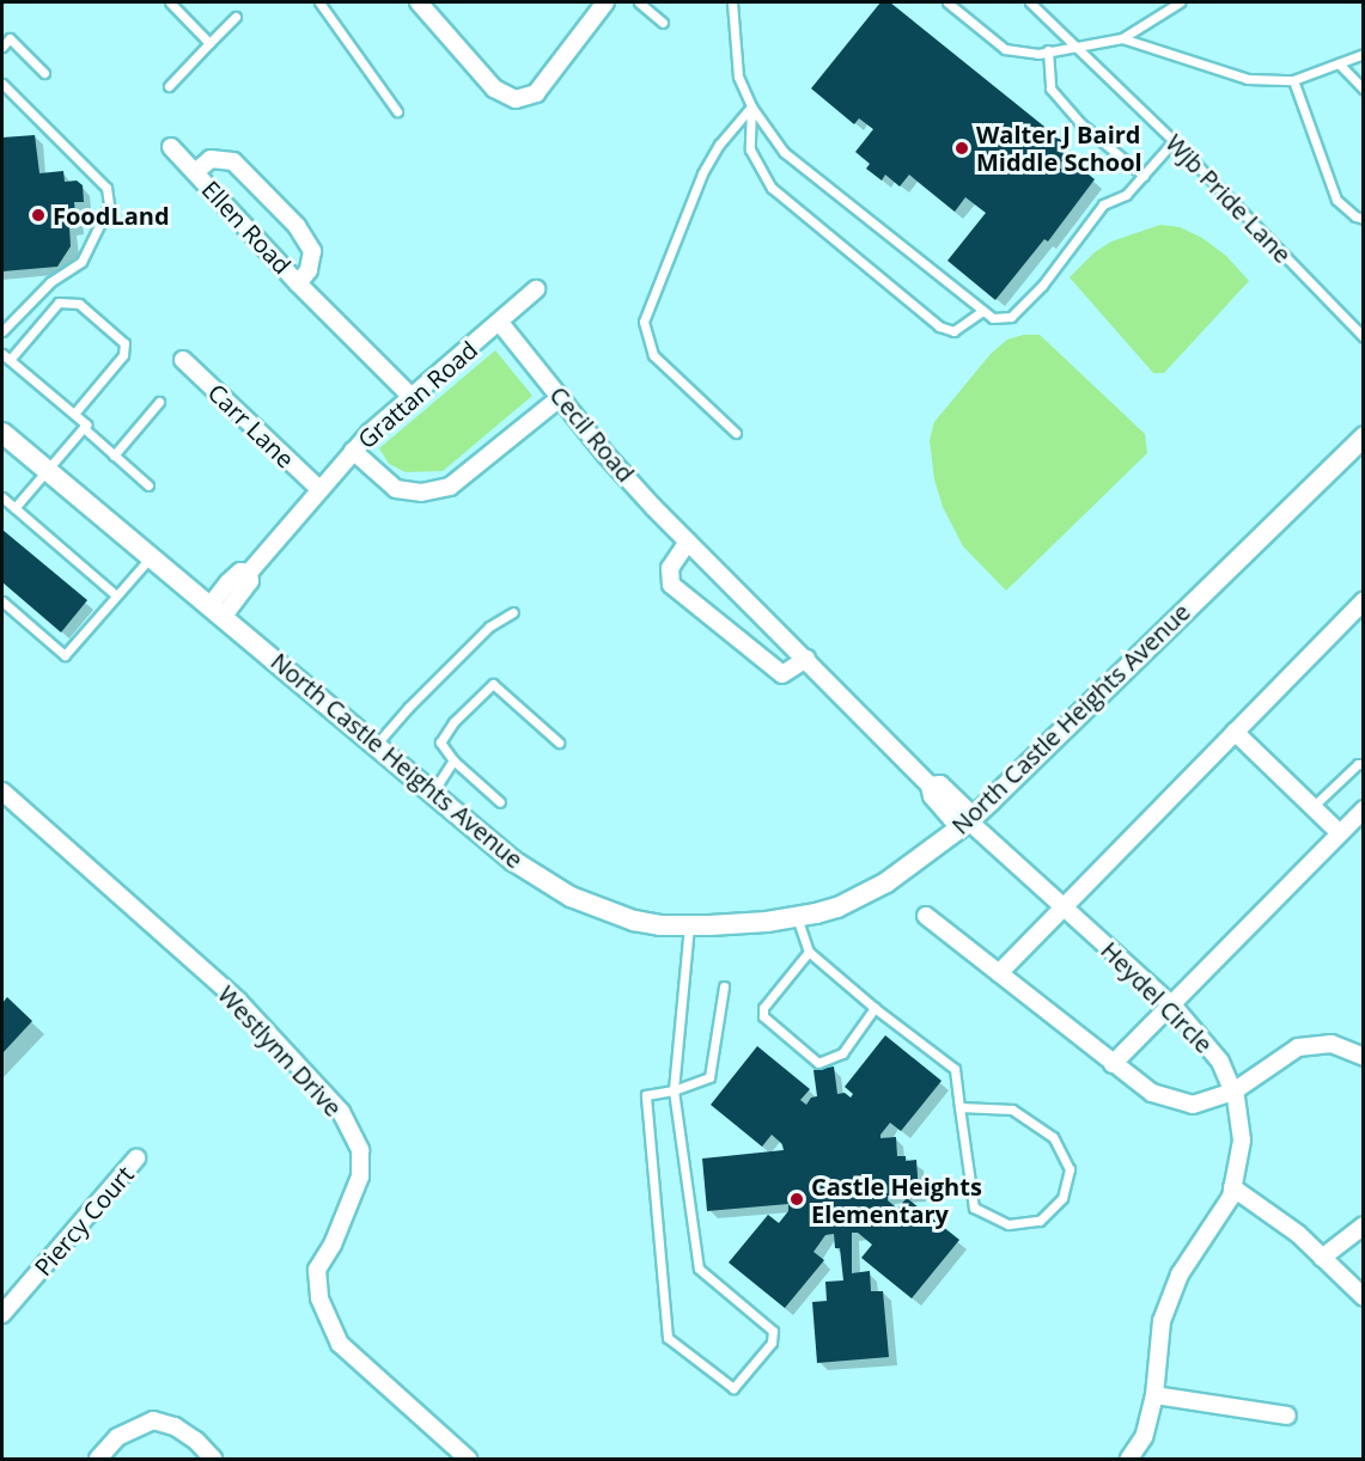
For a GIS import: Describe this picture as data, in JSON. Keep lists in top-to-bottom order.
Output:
{
  "streets": {
    "street": [
      "Ellen Road",
      "Grattan Road",
      "Carr Lane",
      "Cecil Road",
      "North Castle Heights Avenue",
      "Heydel Circle",
      "Westlynn Drive",
      "Piercy Court"
    ],
    "lane": ["Wjb Pride Lane"]
  },
  "crossings": [
    ["Ellen Road", "Grattan Road"],
    ["Grattan Road", "Carr Lane"],
    ["Grattan Road", "Cecil Road"],
    ["Grattan Road", "North Castle Heights Avenue"],
    ["Cecil Road", "North Castle Heights Avenue"],
    ["Cecil Road", "Heydel Circle"],
    ["North Castle Heights Avenue", "Heydel Circle"]
  ],
  "places": ["Walter J Baird Middle School", "FoodLand", "Castle Heights Elementary"]
}
